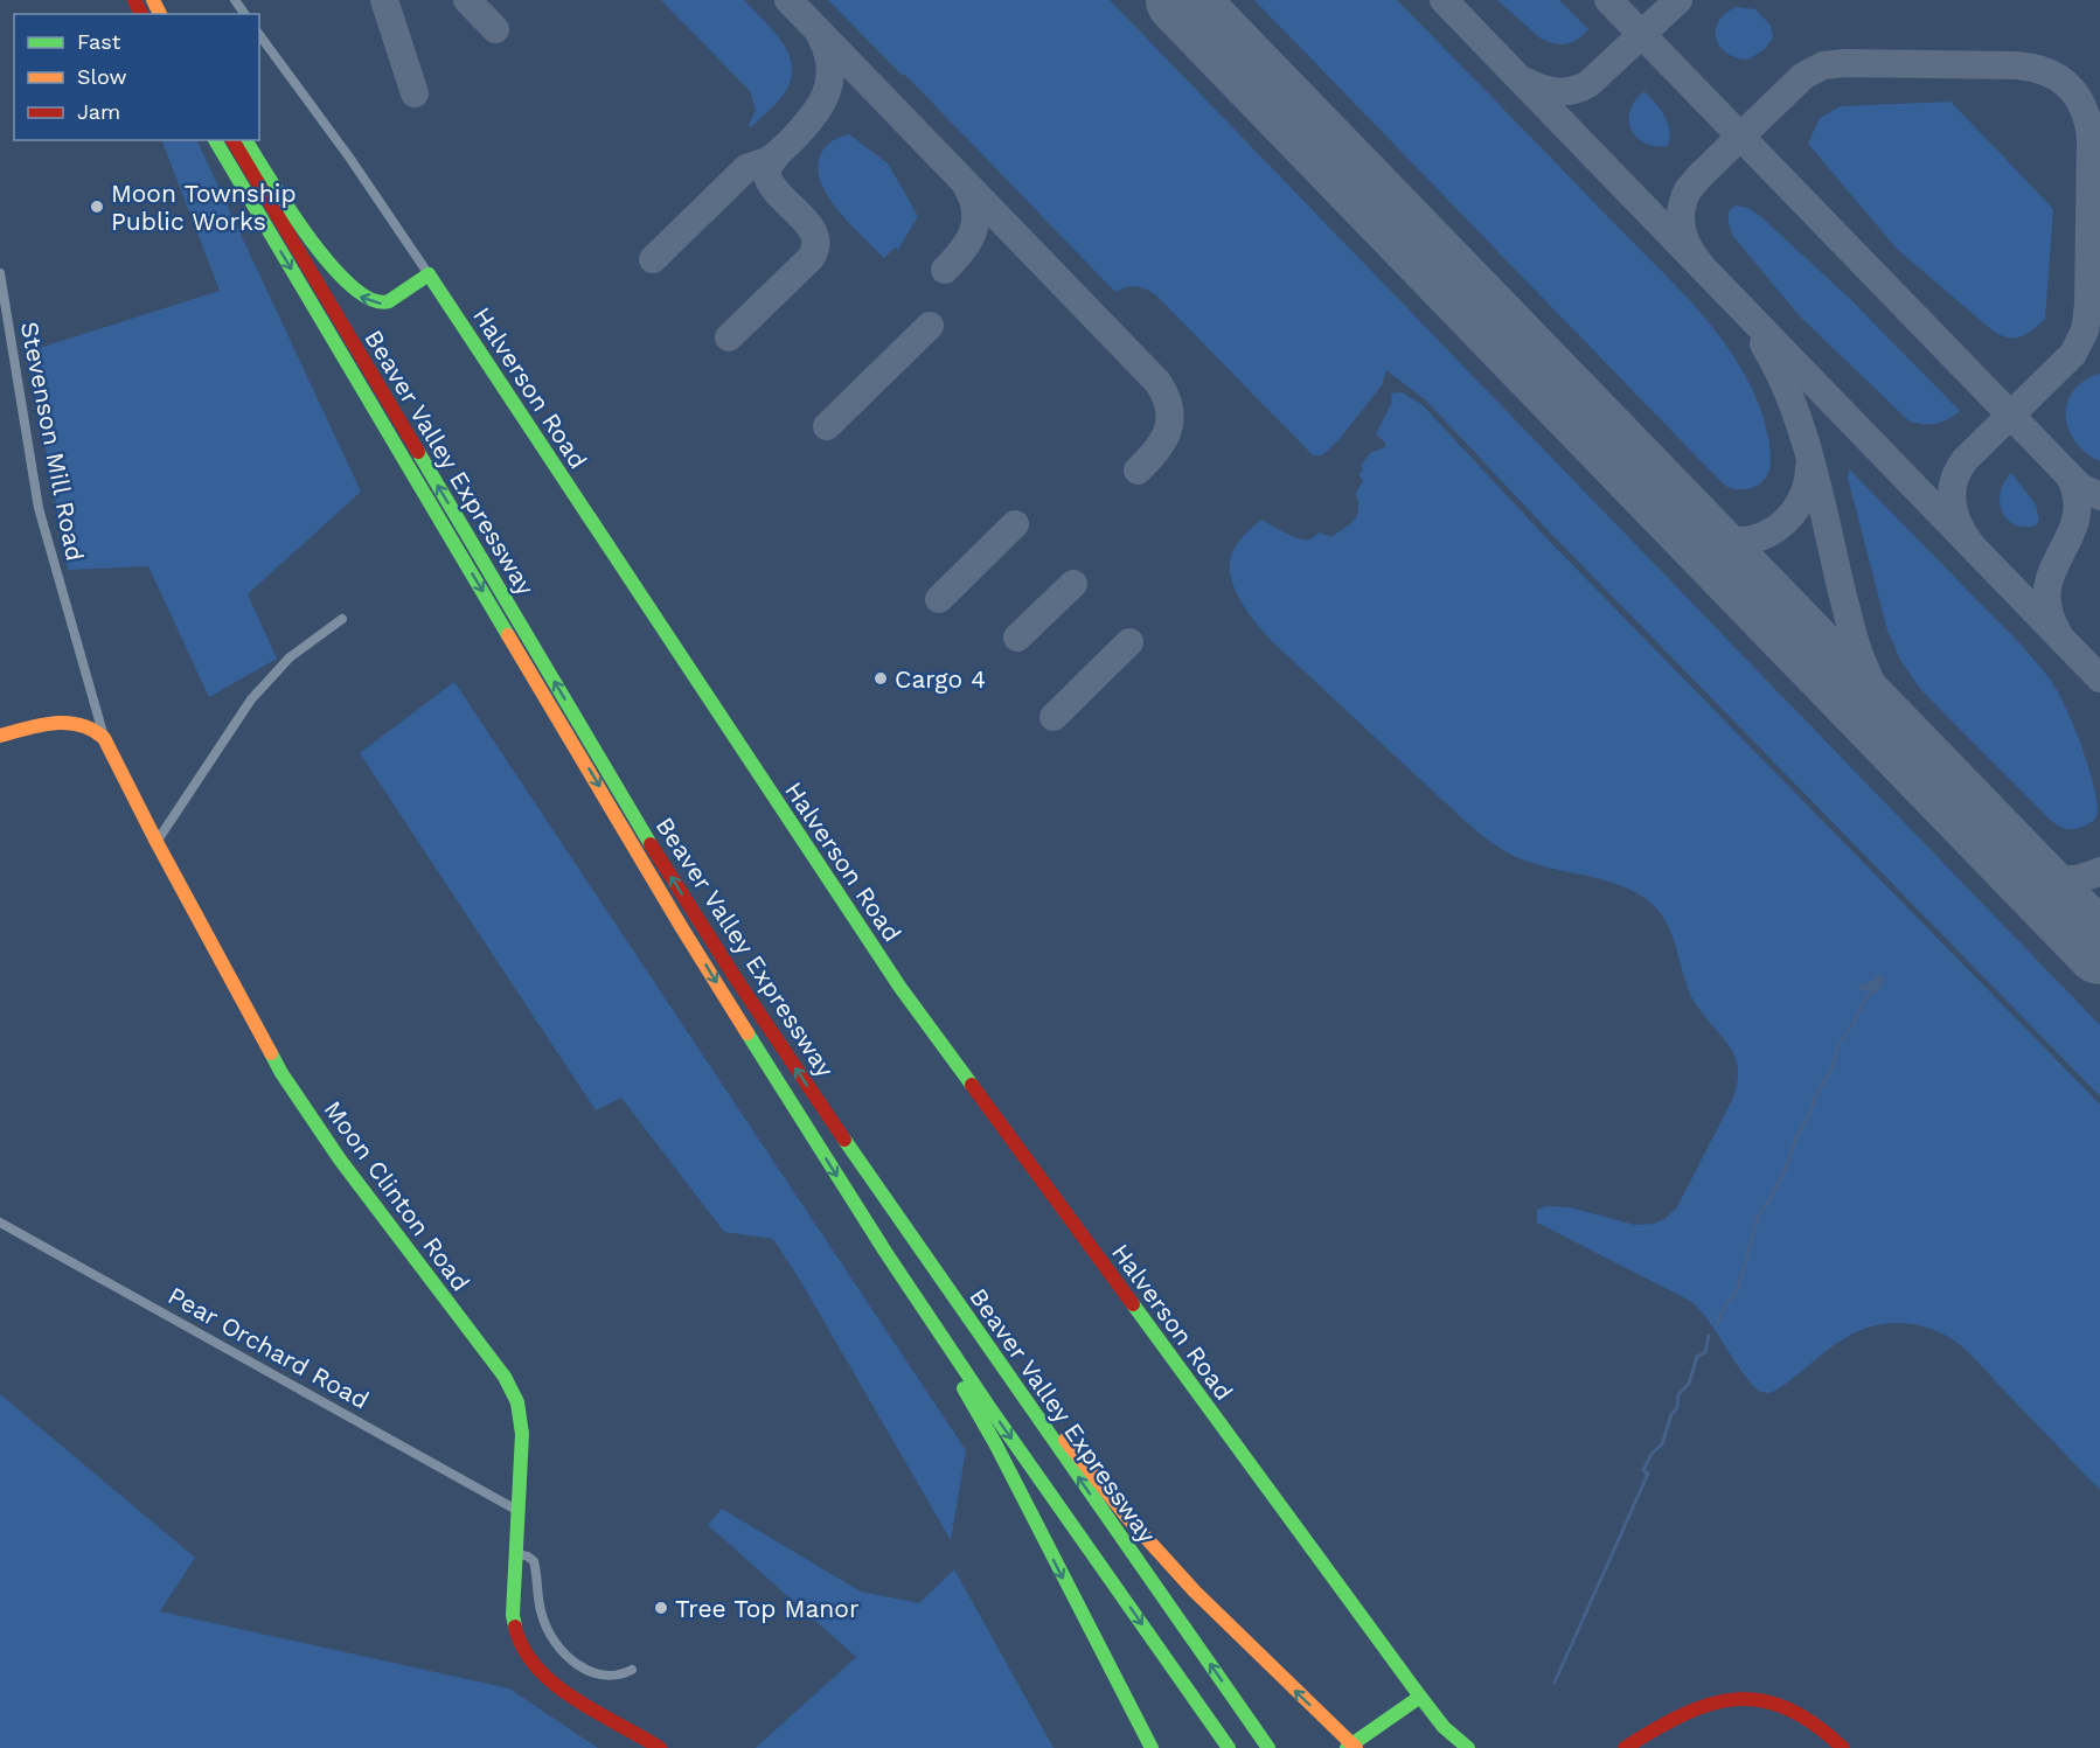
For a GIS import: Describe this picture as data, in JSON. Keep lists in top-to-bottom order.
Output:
{
  "streets": {
    "main road": ["Halverson Road", "Beaver Valley Expressway", "Moon Clinton Road"],
    "street": ["Stevenson Mill Road", "Pear Orchard Road"]
  },
  "crossings": [
    ["Stevenson Mill Road", "Moon Clinton Road"],
    ["Moon Clinton Road", "Pear Orchard Road"]
  ],
  "places": ["Moon Township Public Works", "Cargo 4", "Tree Top Manor"],
  "legend": ["Fast", "Slow", "Jam"]
}
